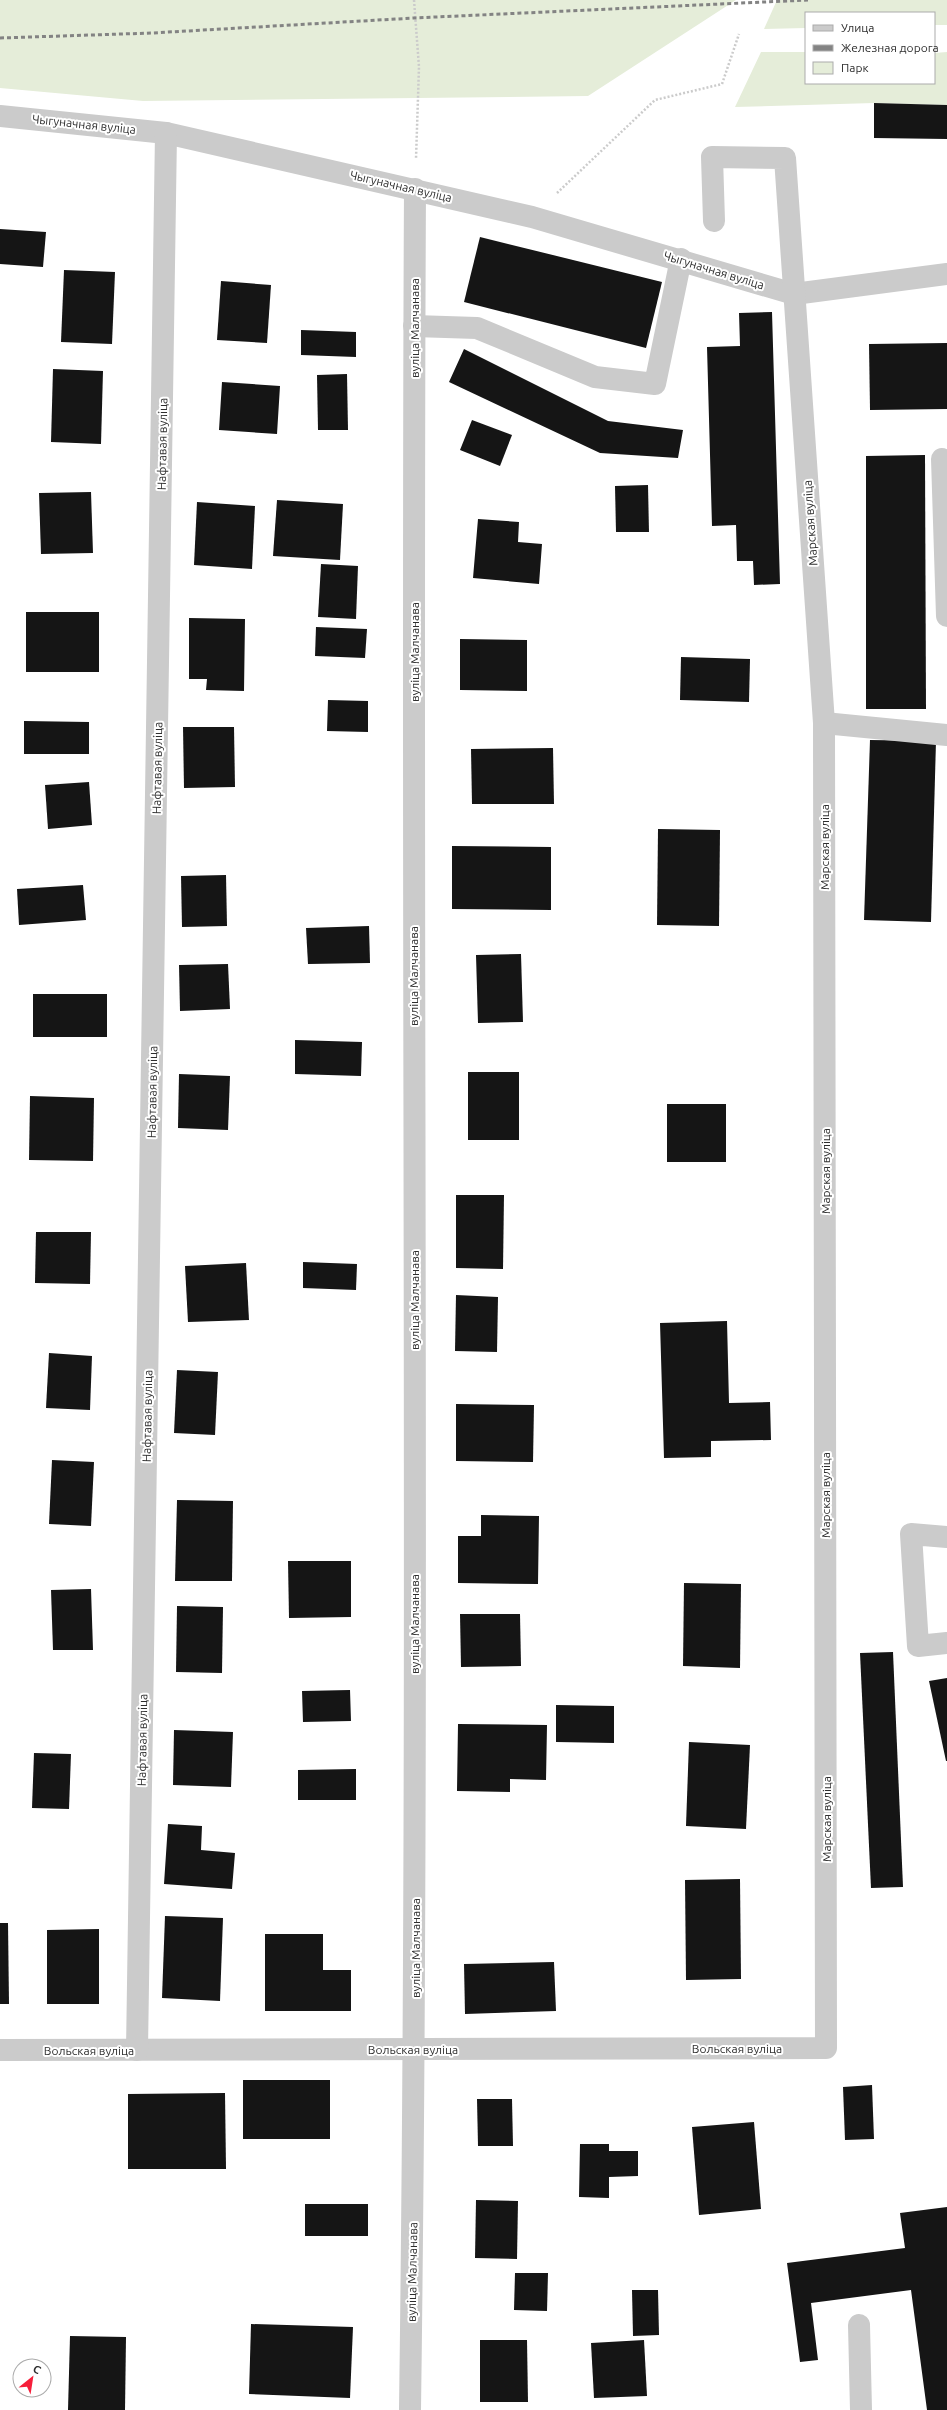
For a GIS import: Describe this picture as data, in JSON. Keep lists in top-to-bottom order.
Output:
{
  "streets": {
    "street": [
      "Чыгуначная вуліца",
      "вуліца Малчанава",
      "Нафтавая вуліца",
      "Марская вуліца",
      "Вольская вуліца"
    ]
  },
  "crossings": [
    ["Чыгуначная вуліца", "вуліца Малчанава"],
    ["Чыгуначная вуліца", "Нафтавая вуліца"],
    ["Чыгуначная вуліца", "Марская вуліца"],
    ["вуліца Малчанава", "Вольская вуліца"],
    ["Нафтавая вуліца", "Вольская вуліца"],
    ["Марская вуліца", "Вольская вуліца"]
  ],
  "legend": ["Улица", "Железная дорога", "Парк"],
  "north": "top right"
}
